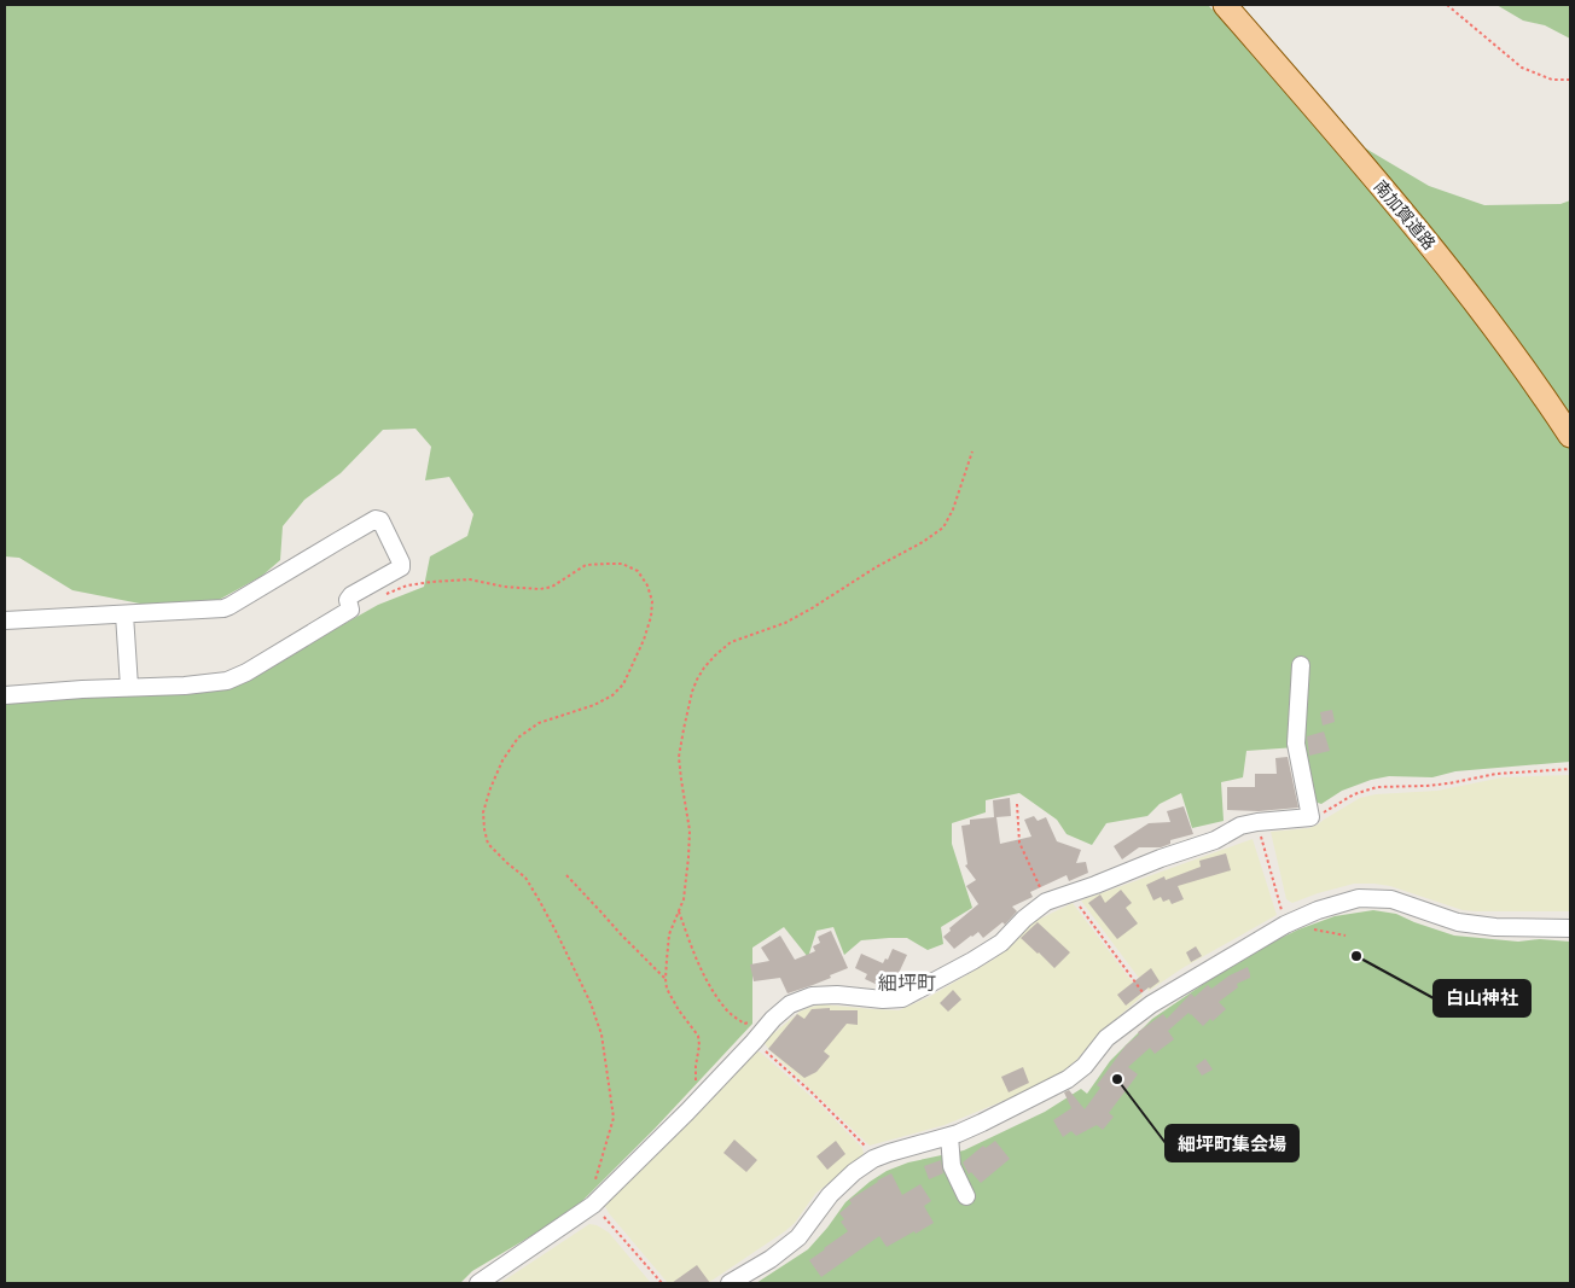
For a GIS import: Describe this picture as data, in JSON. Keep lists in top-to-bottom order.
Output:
{
  "streets": {
    "main road": ["南加賀道路"]
  },
  "districts": ["細坪町"],
  "places": ["白山神社", "細坪町集会場"]
}
